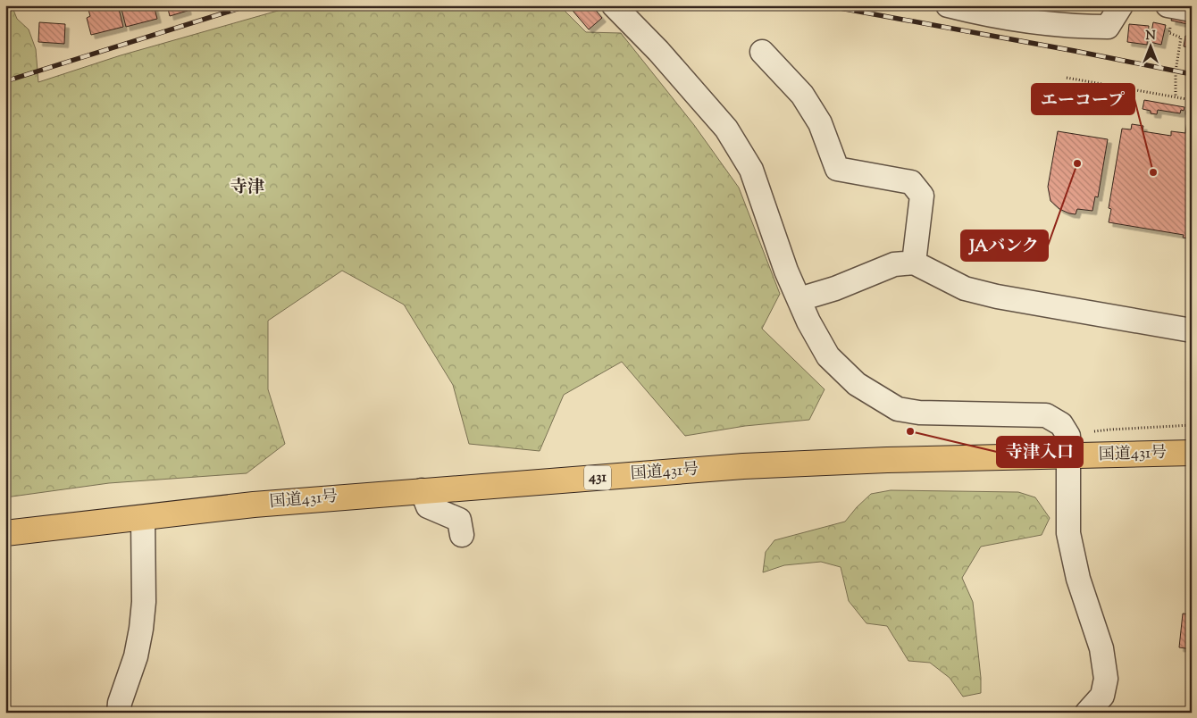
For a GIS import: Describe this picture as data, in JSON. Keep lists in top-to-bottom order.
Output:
{
  "streets": {
    "highway": ["国道431号", "431"]
  },
  "districts": ["寺津"],
  "places": ["JAバンク", "エーコープ", "寺津入口"],
  "north": "top"
}
